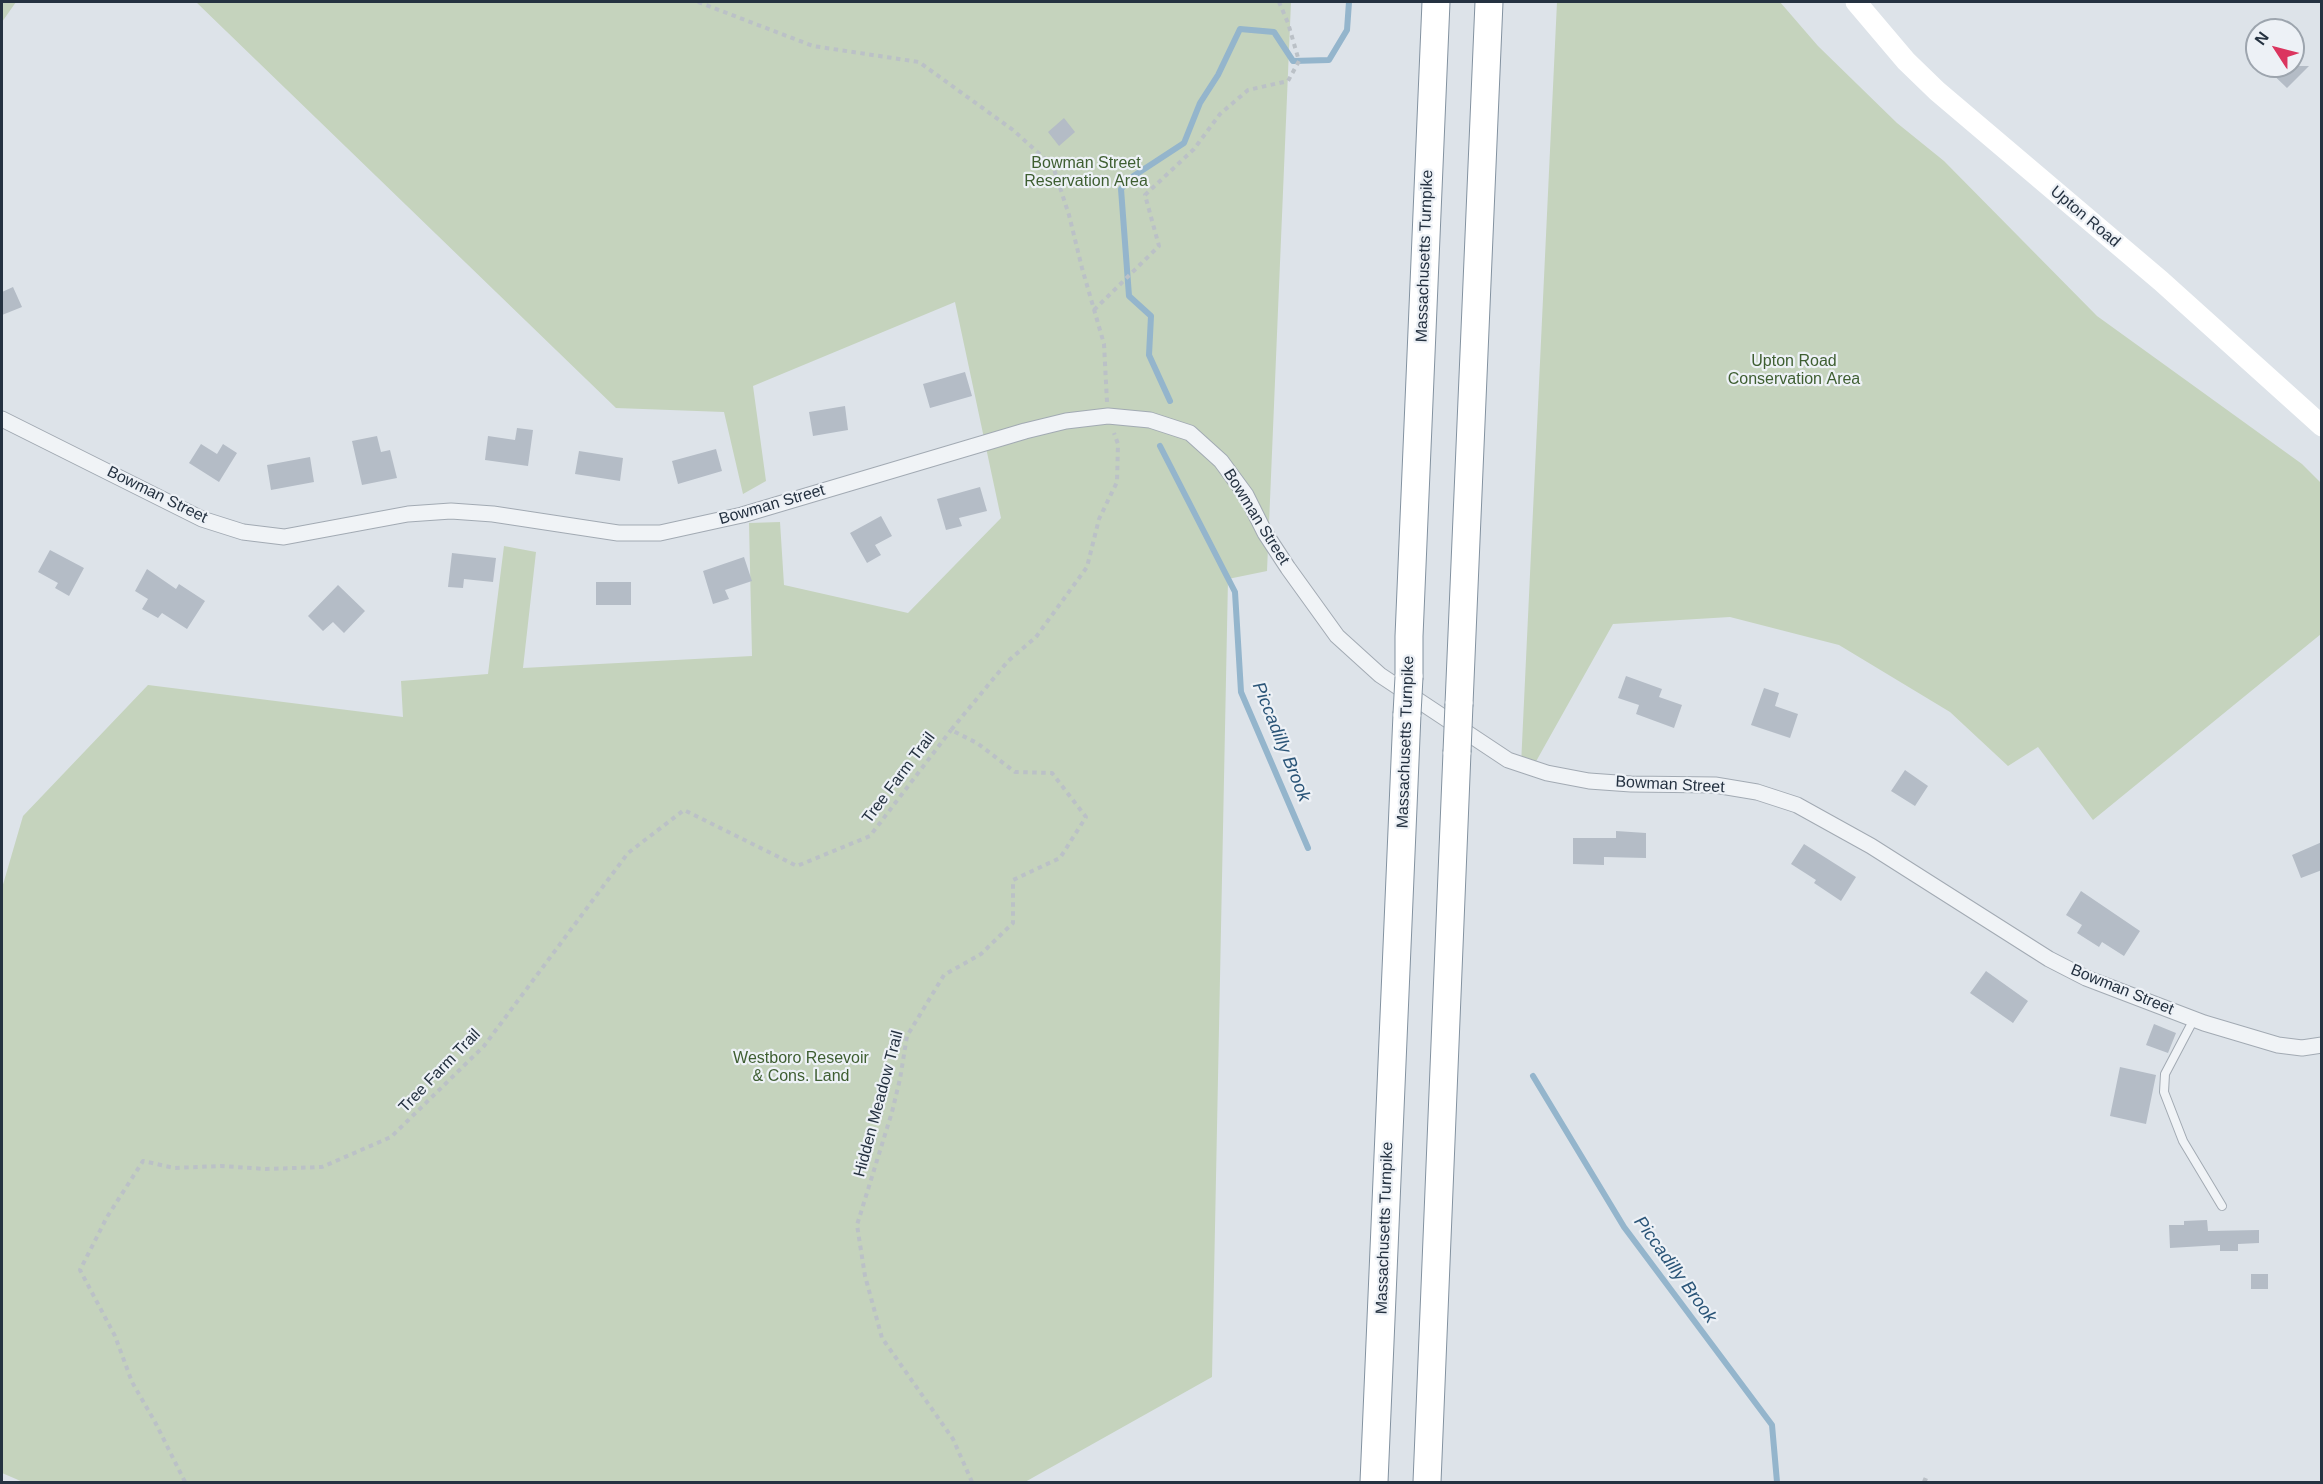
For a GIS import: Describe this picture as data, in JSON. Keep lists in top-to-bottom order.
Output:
{
  "streets": {
    "highway": ["Massachusetts Turnpike"],
    "main road": ["Upton Road"],
    "street": ["Bowman Street"],
    "path": ["Tree Farm Trail", "Hidden Meadow Trail"]
  },
  "crossings": [
    ["Tree Farm Trail", "Hidden Meadow Trail"]
  ],
  "water": ["Piccadilly Brook"],
  "parks": ["Bowman Street Reservation Area", "Upton Road Conservation Area", "Westboro Resevoir & Cons. Land"],
  "north": "top left"
}
